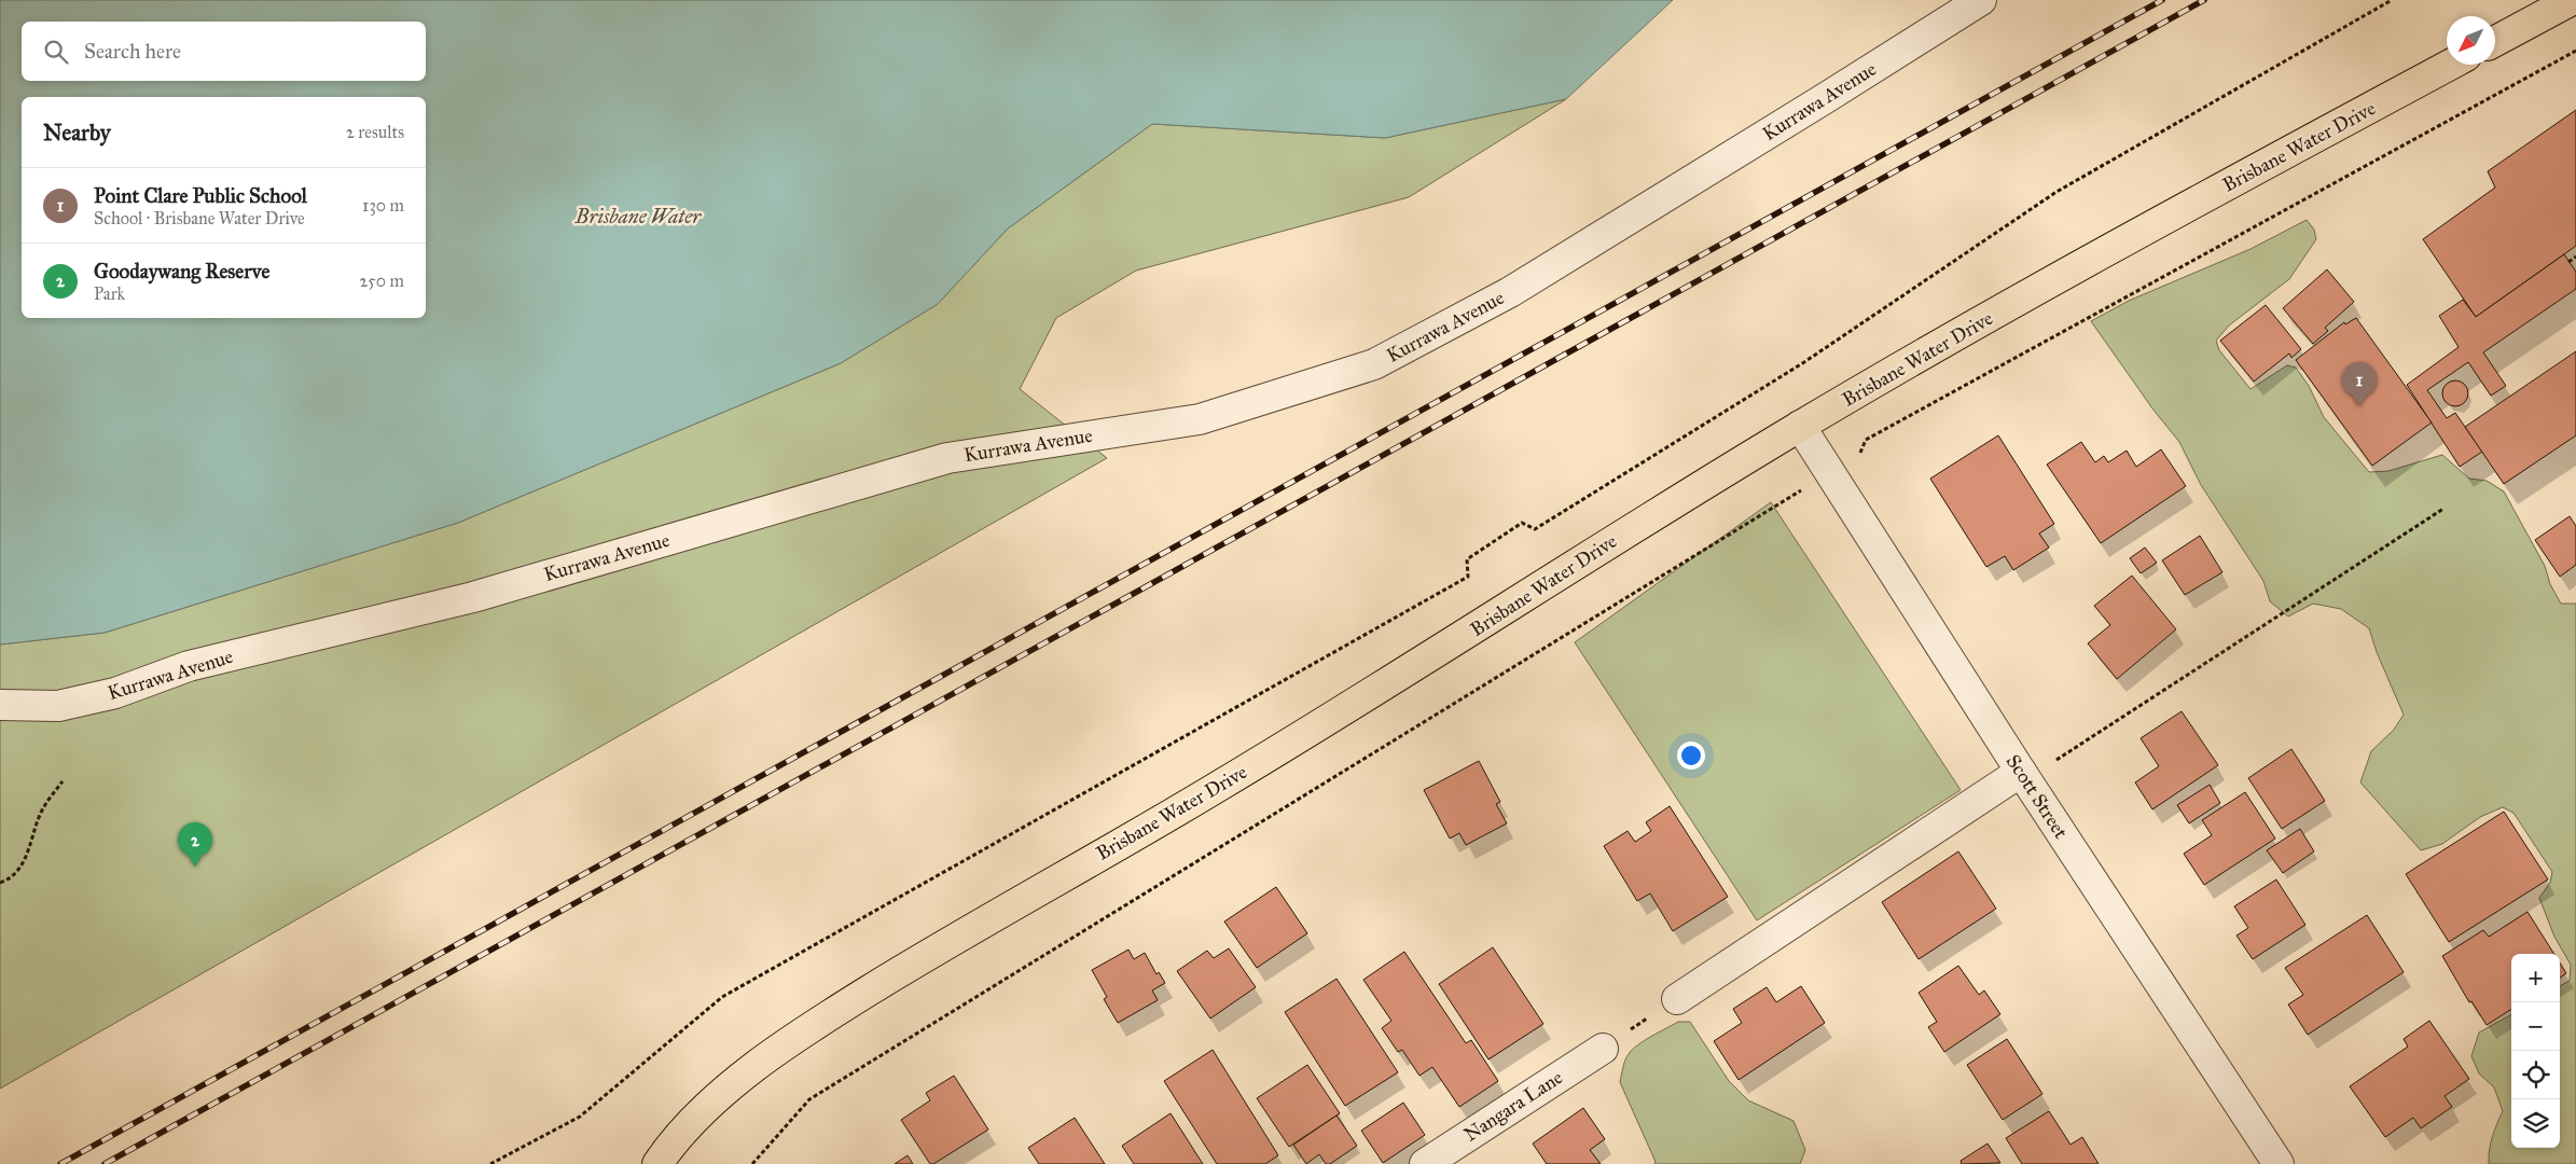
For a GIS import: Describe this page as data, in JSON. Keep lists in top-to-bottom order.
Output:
{
  "streets": {
    "main road": ["Brisbane Water Drive"],
    "street": ["Kurrawa Avenue", "Scott Street", "Nangara Lane"]
  },
  "crossings": [
    ["Brisbane Water Drive", "Scott Street"]
  ],
  "water": ["Brisbane Water"],
  "north": "bottom left",
  "page": {
    "search": "Search here",
    "heading": ["Nearby", "2 results"],
    "list": [
      {
        "mark": "1",
        "name": "Point Clare Public School",
        "note": "School · Brisbane Water Drive",
        "value": "130 m"
      },
      {
        "mark": "2",
        "name": "Goodaywang Reserve",
        "note": "Park",
        "value": "250 m"
      }
    ],
    "pins": ["1", "2"],
    "map_buttons": ["+", "−"]
  }
}
